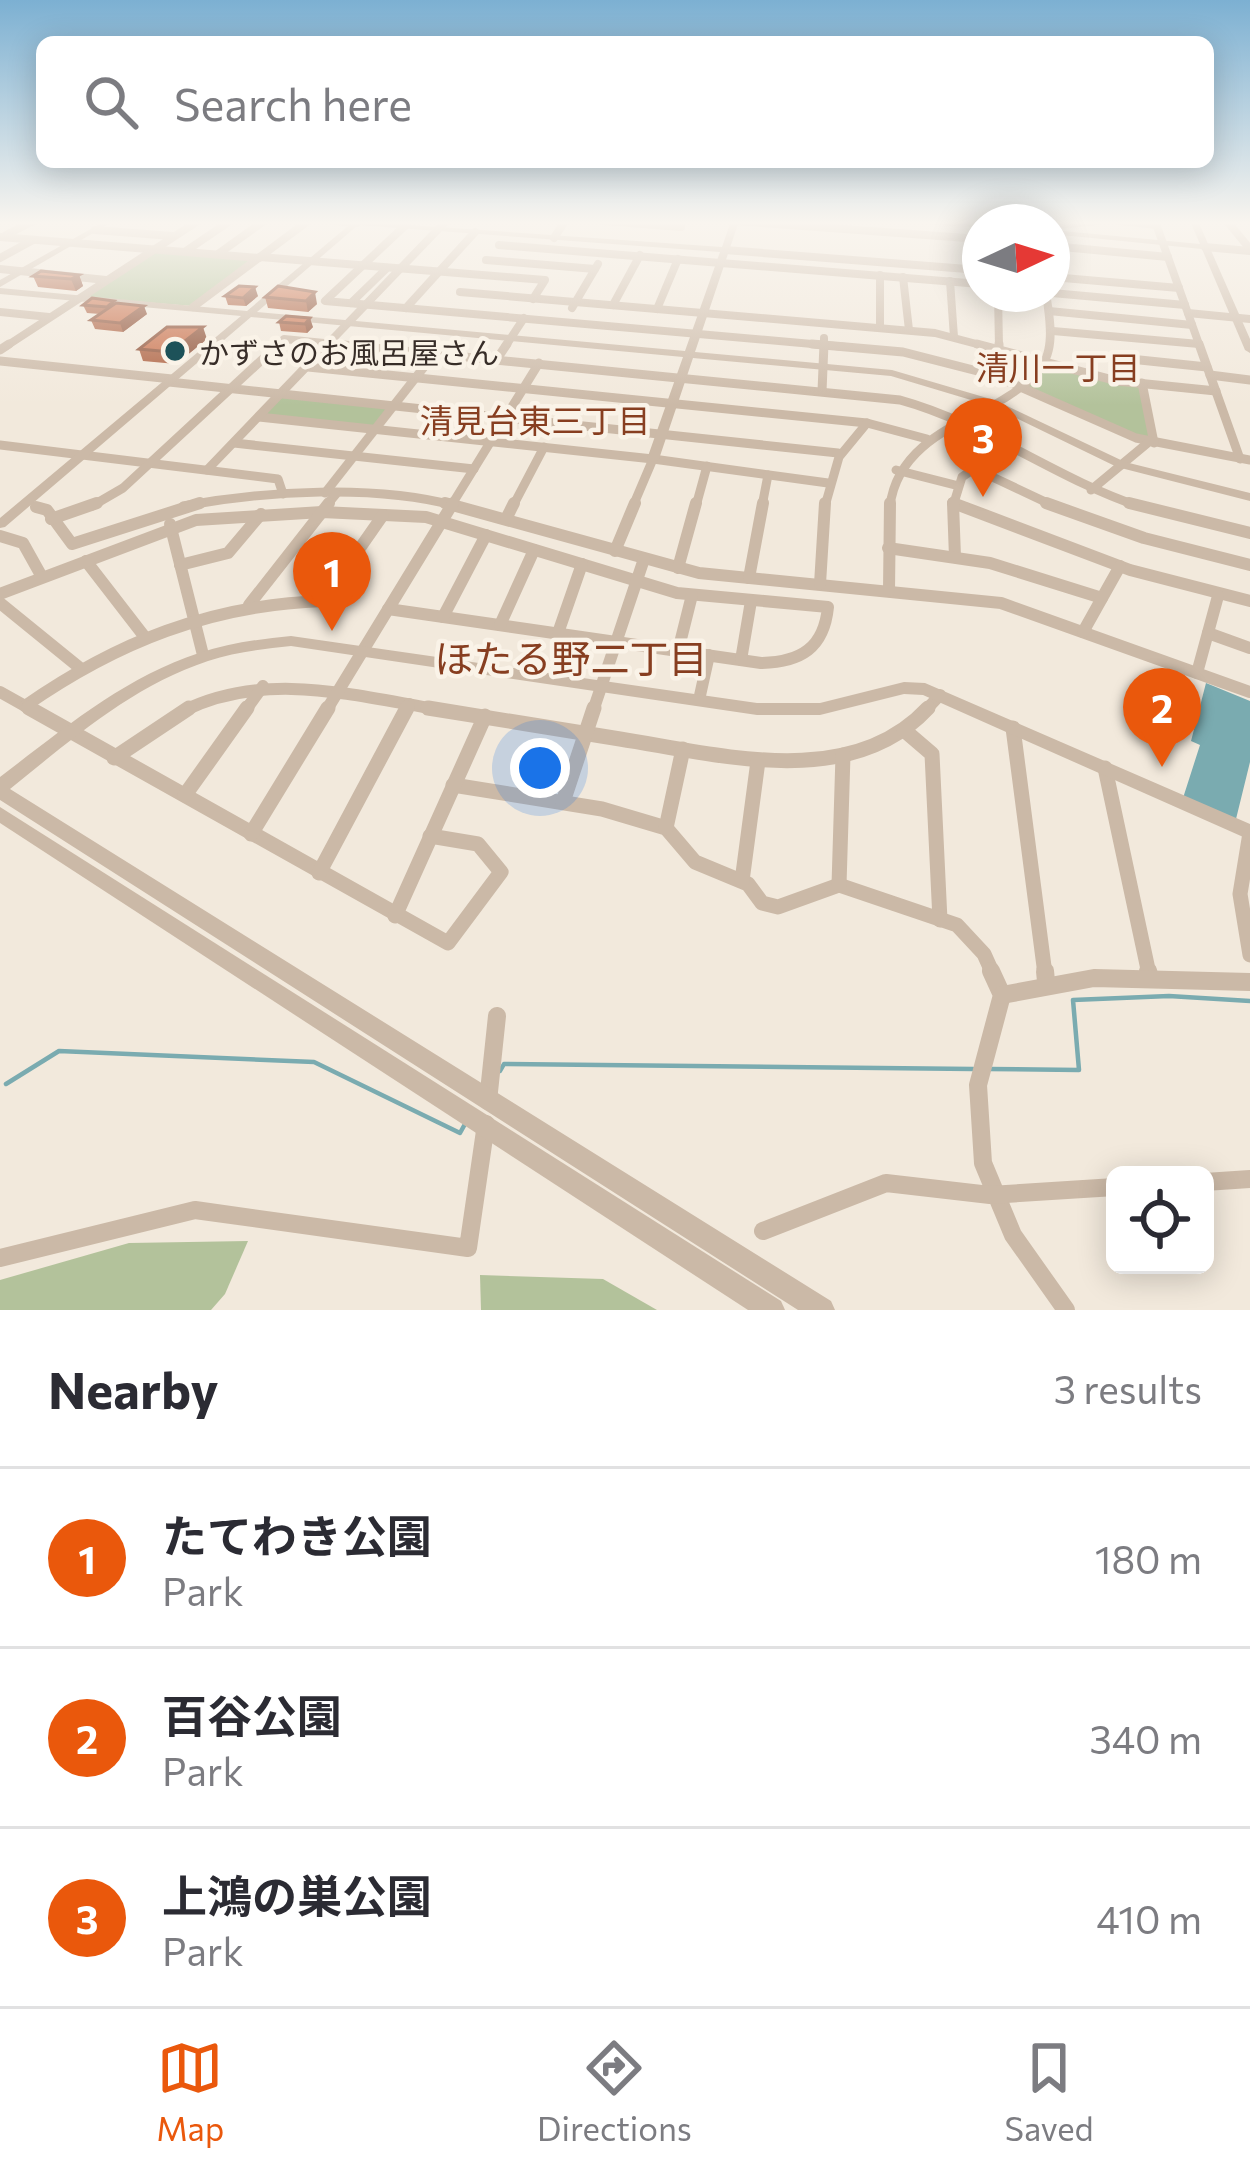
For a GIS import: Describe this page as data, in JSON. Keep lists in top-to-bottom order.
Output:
{
  "districts": ["清川一丁目", "清見台東三丁目", "ほたる野二丁目"],
  "places": ["かずさのお風呂屋さん"],
  "north": "right",
  "page": {
    "search": "Search here",
    "pins": ["3", "1", "2"],
    "heading": ["Nearby", "3 results"],
    "list": [
      {
        "mark": "1",
        "name": "たてわき公園",
        "note": "Park",
        "value": "180 m"
      },
      {
        "mark": "2",
        "name": "百谷公園",
        "note": "Park",
        "value": "340 m"
      },
      {
        "mark": "3",
        "name": "上鴻の巣公園",
        "note": "Park",
        "value": "410 m"
      }
    ],
    "nav": ["Map", "Directions", "Saved"]
  }
}
